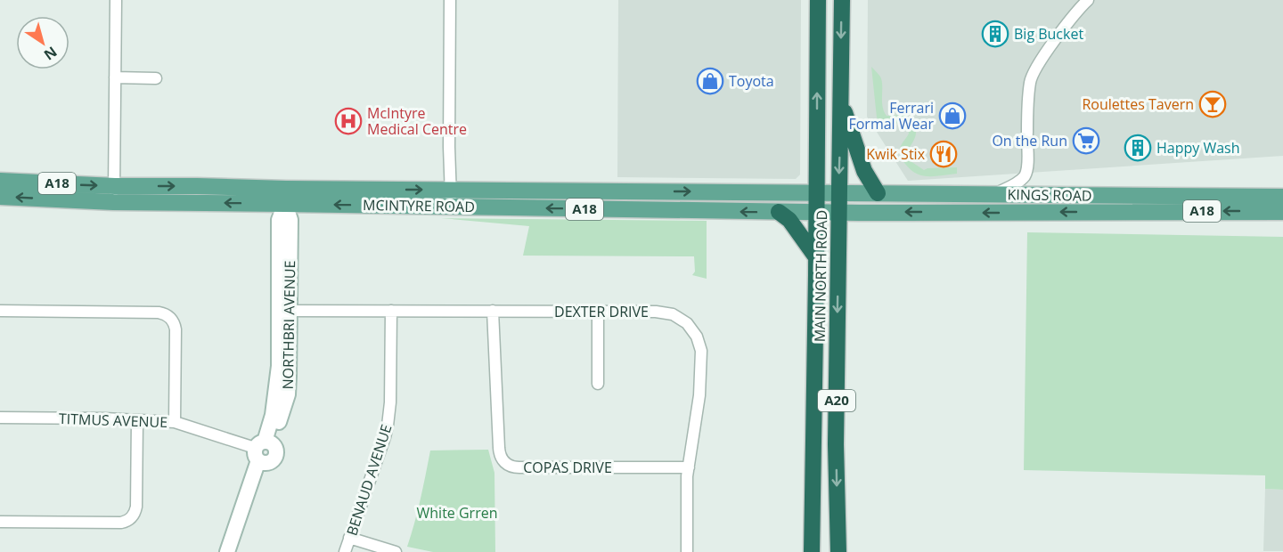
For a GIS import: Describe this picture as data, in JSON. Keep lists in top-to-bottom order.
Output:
{
  "streets": {
    "highway": ["MAIN NORTH ROAD", "A20"],
    "main road": ["A18", "KINGS ROAD", "MCINTYRE ROAD"],
    "street": [
      "DEXTER DRIVE",
      "NORTHBRI AVENUE",
      "TITMUS AVENUE",
      "COPAS DRIVE",
      "BENAUD AVENUE"
    ]
  },
  "crossings": [
    ["KINGS ROAD", "MCINTYRE ROAD"],
    ["KINGS ROAD", "MAIN NORTH ROAD"],
    ["MCINTYRE ROAD", "MAIN NORTH ROAD"],
    ["MCINTYRE ROAD", "NORTHBRI AVENUE"],
    ["DEXTER DRIVE", "NORTHBRI AVENUE"],
    ["DEXTER DRIVE", "COPAS DRIVE"],
    ["DEXTER DRIVE", "BENAUD AVENUE"],
    ["NORTHBRI AVENUE", "TITMUS AVENUE"]
  ],
  "parks": ["White Grren"],
  "places": {
    "building": ["Big Bucket", "Happy Wash"],
    "shop": ["Toyota", "Ferrari Formal Wear"],
    "bar": ["Roulettes Tavern"],
    "hospital": ["McIntyre Medical Centre"],
    "supermarket": ["On the Run"],
    "restaurant": ["Kwik Stix"]
  },
  "north": "bottom right"
}
